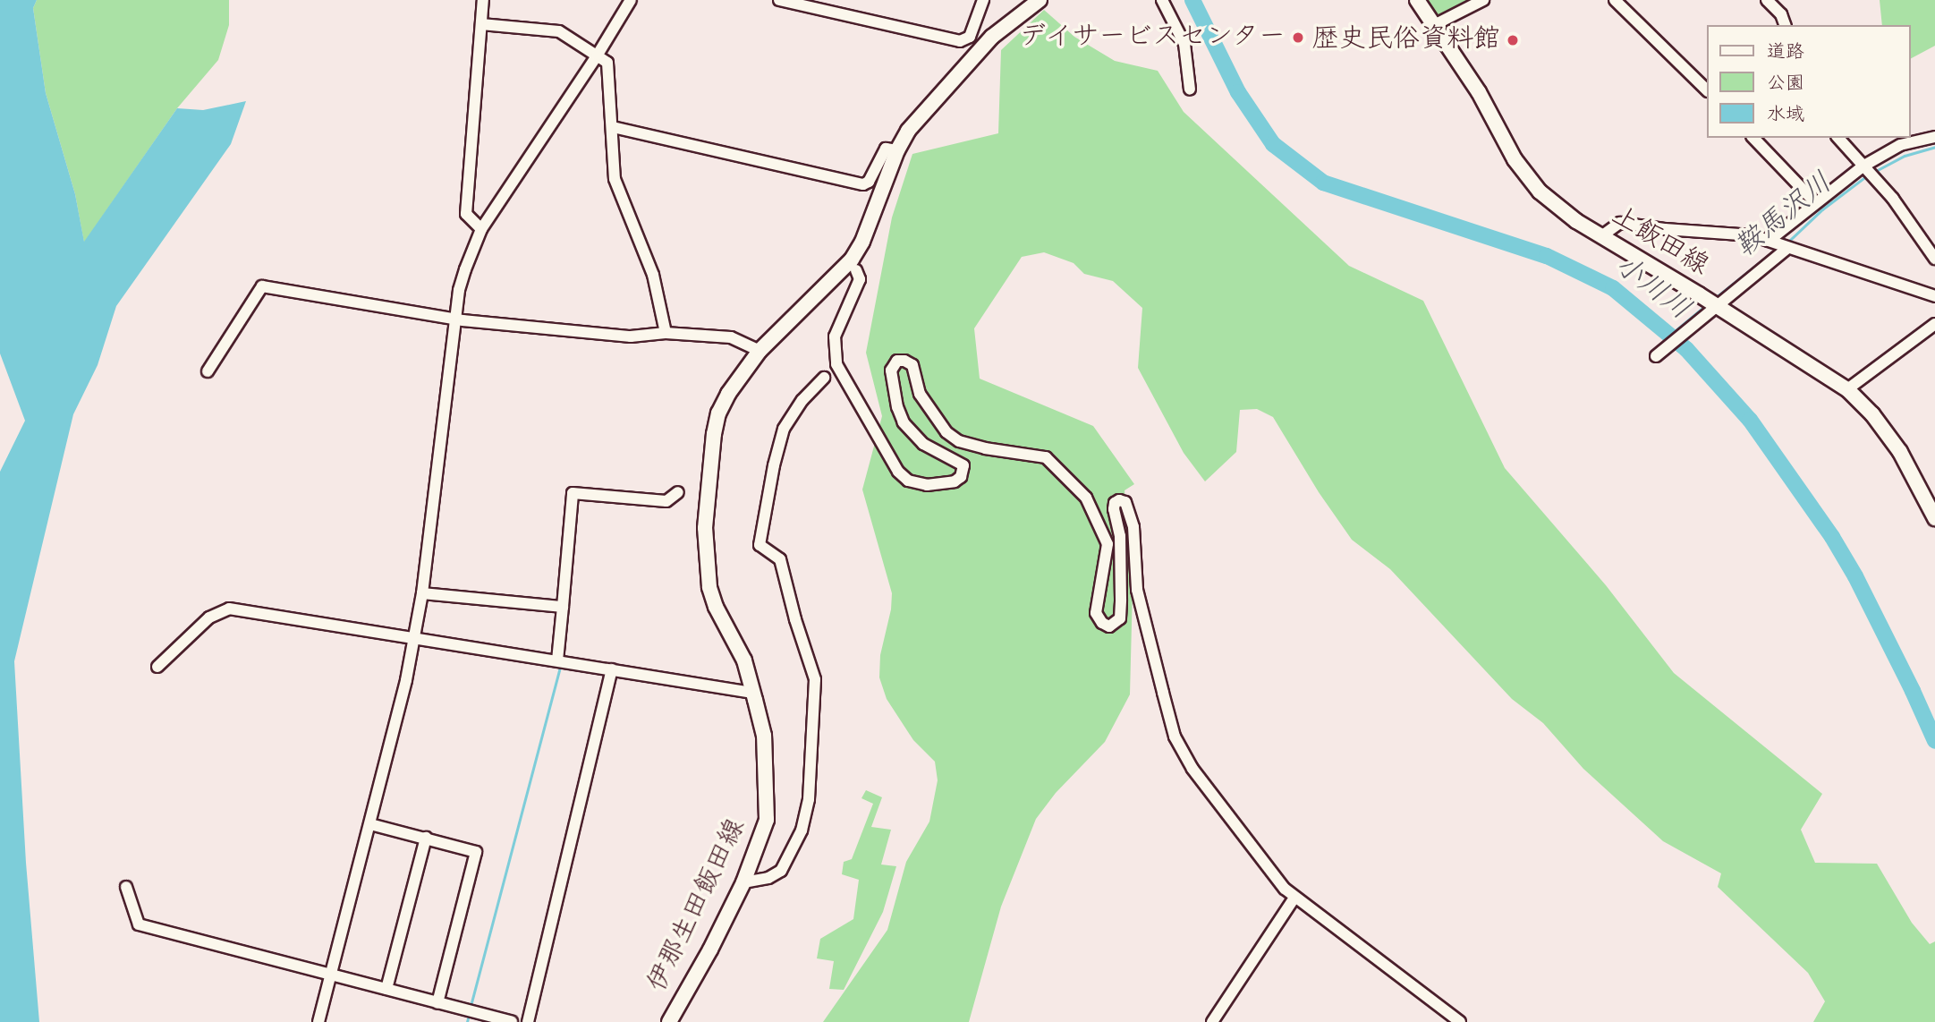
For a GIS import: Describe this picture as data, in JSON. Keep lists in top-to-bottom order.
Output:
{
  "streets": {
    "main road": ["上飯田線", "伊那生田飯田線"]
  },
  "water": ["鞍馬沢川", "小川川"],
  "places": ["デイサービスセンター", "歴史民俗資料館"],
  "legend": ["道路", "公園", "水域"]
}
